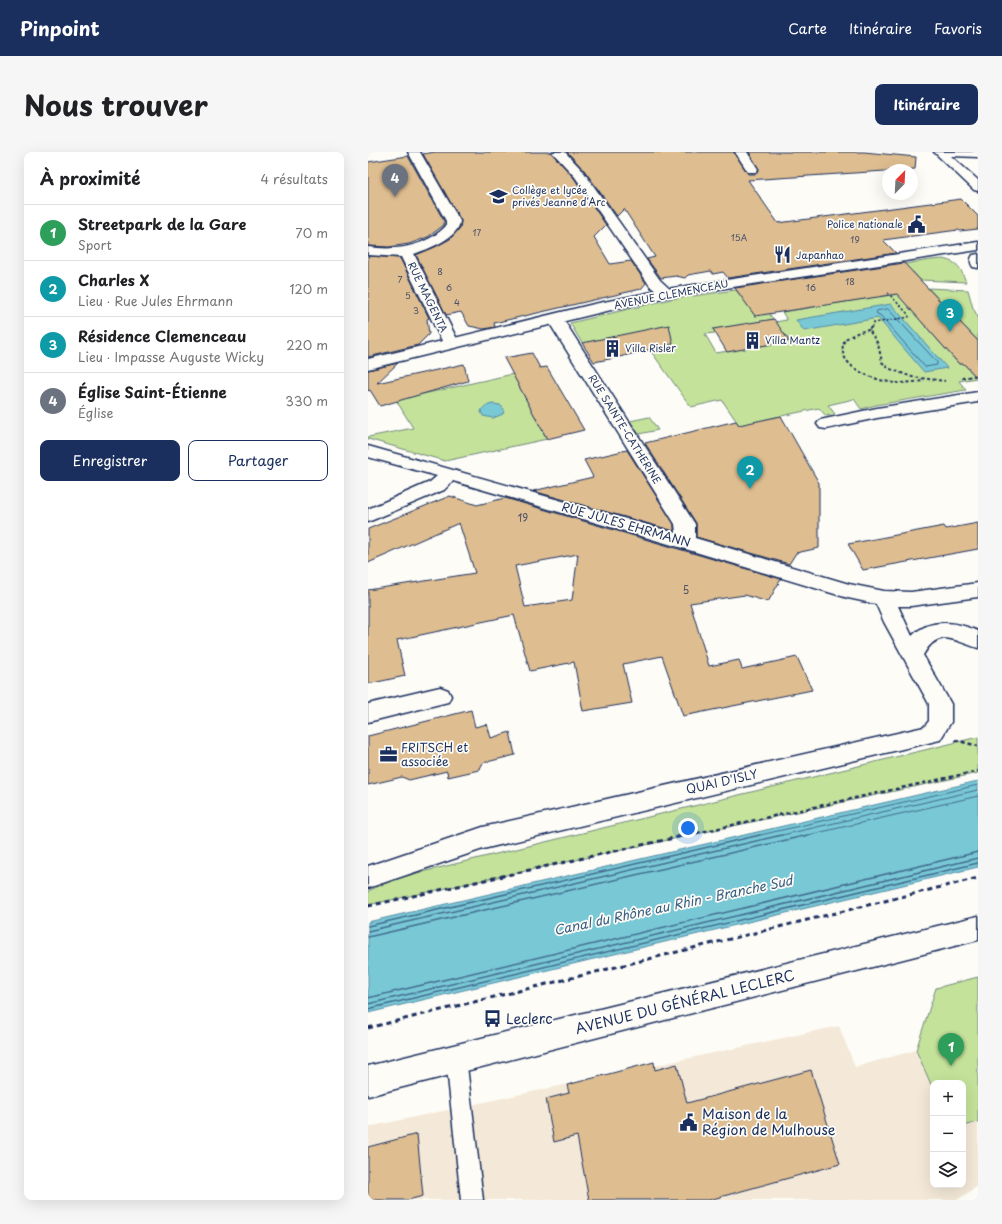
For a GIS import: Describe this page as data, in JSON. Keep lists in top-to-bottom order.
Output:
{
  "streets": {
    "street": [
      "AVENUE CLEMENCEAU",
      "RUE MAGENTA",
      "RUE SAINTE-CATHERINE",
      "RUE JULES EHRMANN",
      "QUAI D'ISLY",
      "AVENUE DU GÉNÉRAL LECLERC"
    ]
  },
  "crossings": [
    ["AVENUE CLEMENCEAU", "RUE MAGENTA"],
    ["AVENUE CLEMENCEAU", "RUE SAINTE-CATHERINE"],
    ["RUE SAINTE-CATHERINE", "RUE JULES EHRMANN"],
    ["RUE JULES EHRMANN", "QUAI D'ISLY"]
  ],
  "water": ["Canal du Rhône au Rhin - Branche Sud"],
  "places": {
    "school or university": ["Collège et lycée privés Jeanne d'Arc"],
    "public building": ["Police nationale", "Maison de la Région de Mulhouse"],
    "restaurant": ["Japanhao"],
    "building": ["Villa Mantz", "Villa Risler"],
    "office": ["FRITSCH et associée"],
    "bus stop": ["Leclerc"]
  },
  "house_numbers": [
    "17",
    "15A",
    "19",
    "8",
    "7",
    "18",
    "6",
    "16",
    "5",
    "4",
    "3",
    "19",
    "5"
  ],
  "north": "top right",
  "page": {
    "header": "Pinpoint",
    "nav": ["Carte", "Itinéraire", "Favoris"],
    "title": "Nous trouver",
    "buttons": [
      "Itinéraire",
      ["Enregistrer", "Partager"]
    ],
    "heading": ["À proximité", "4 résultats"],
    "pins": [
      "4",
      "3",
      "2",
      "1"
    ],
    "list": [
      {
        "mark": "1",
        "name": "Streetpark de la Gare",
        "note": "Sport",
        "value": "70 m"
      },
      {
        "mark": "2",
        "name": "Charles X",
        "note": "Lieu · Rue Jules Ehrmann",
        "value": "120 m"
      },
      {
        "mark": "3",
        "name": "Résidence Clemenceau",
        "note": "Lieu · Impasse Auguste Wicky",
        "value": "220 m"
      },
      {
        "mark": "4",
        "name": "Église Saint-Étienne",
        "note": "Église",
        "value": "330 m"
      }
    ],
    "map_buttons": ["+", "−"]
  }
}
